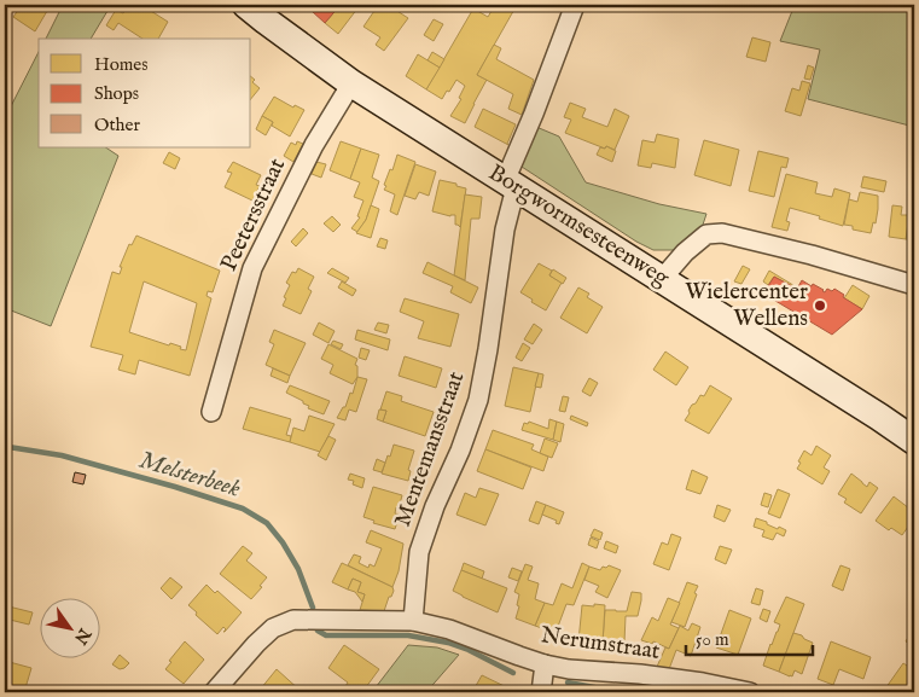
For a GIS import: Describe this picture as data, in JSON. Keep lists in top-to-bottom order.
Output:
{
  "streets": {
    "main road": ["Borgwormsesteenweg"],
    "street": ["Peetersstraat", "Mentemansstraat", "Nerumstraat"]
  },
  "crossings": [
    ["Peetersstraat", "Borgwormsesteenweg"],
    ["Borgwormsesteenweg", "Mentemansstraat"],
    ["Mentemansstraat", "Nerumstraat"]
  ],
  "water": ["Melsterbeek"],
  "places": ["Wielercenter Wellens"],
  "legend": ["Homes", "Shops", "Other"],
  "scale_bar": "50 m",
  "north": "bottom right"
}
